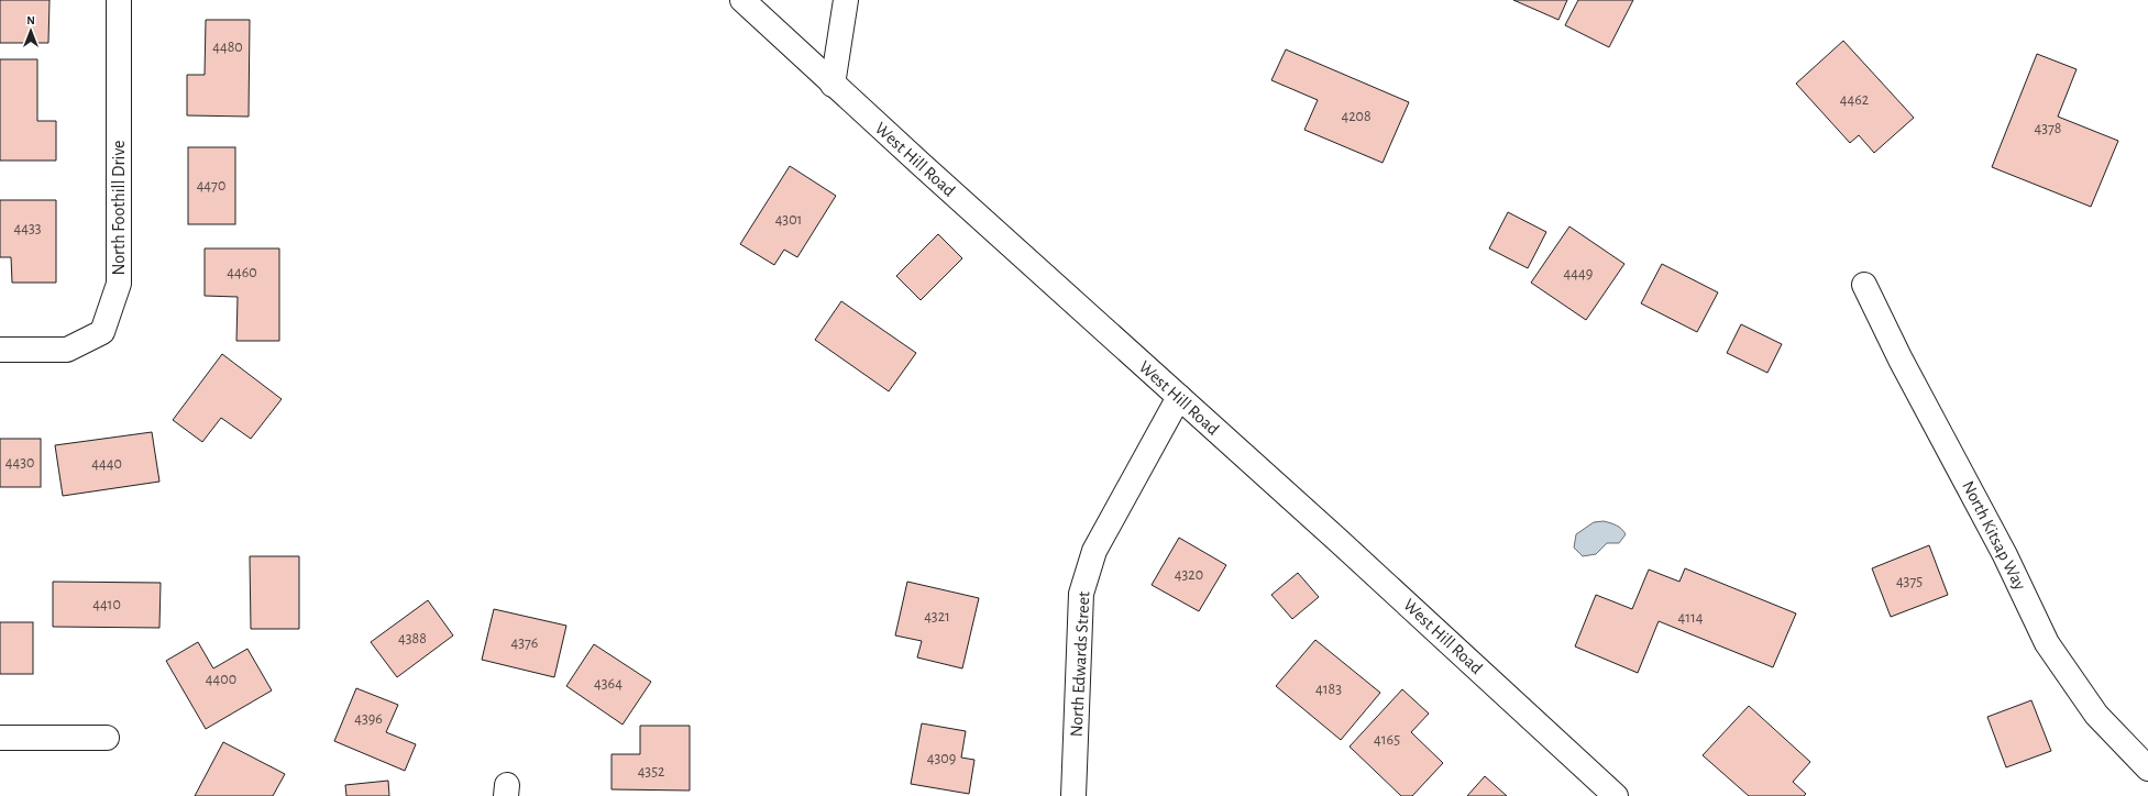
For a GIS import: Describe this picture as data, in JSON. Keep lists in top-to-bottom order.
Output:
{
  "streets": {
    "street": [
      "West Hill Road",
      "North Foothill Drive",
      "North Kitsap Way",
      "North Edwards Street"
    ]
  },
  "crossings": [
    ["West Hill Road", "North Edwards Street"]
  ],
  "house_numbers": [
    "4480",
    "4462",
    "4208",
    "4378",
    "4470",
    "4301",
    "4433",
    "4460",
    "4449",
    "4430",
    "4440",
    "4320",
    "4375",
    "4410",
    "4321",
    "4114",
    "4388",
    "4376",
    "4400",
    "4364",
    "4183",
    "4396",
    "4165",
    "4309",
    "4352"
  ],
  "north": "top"
}
